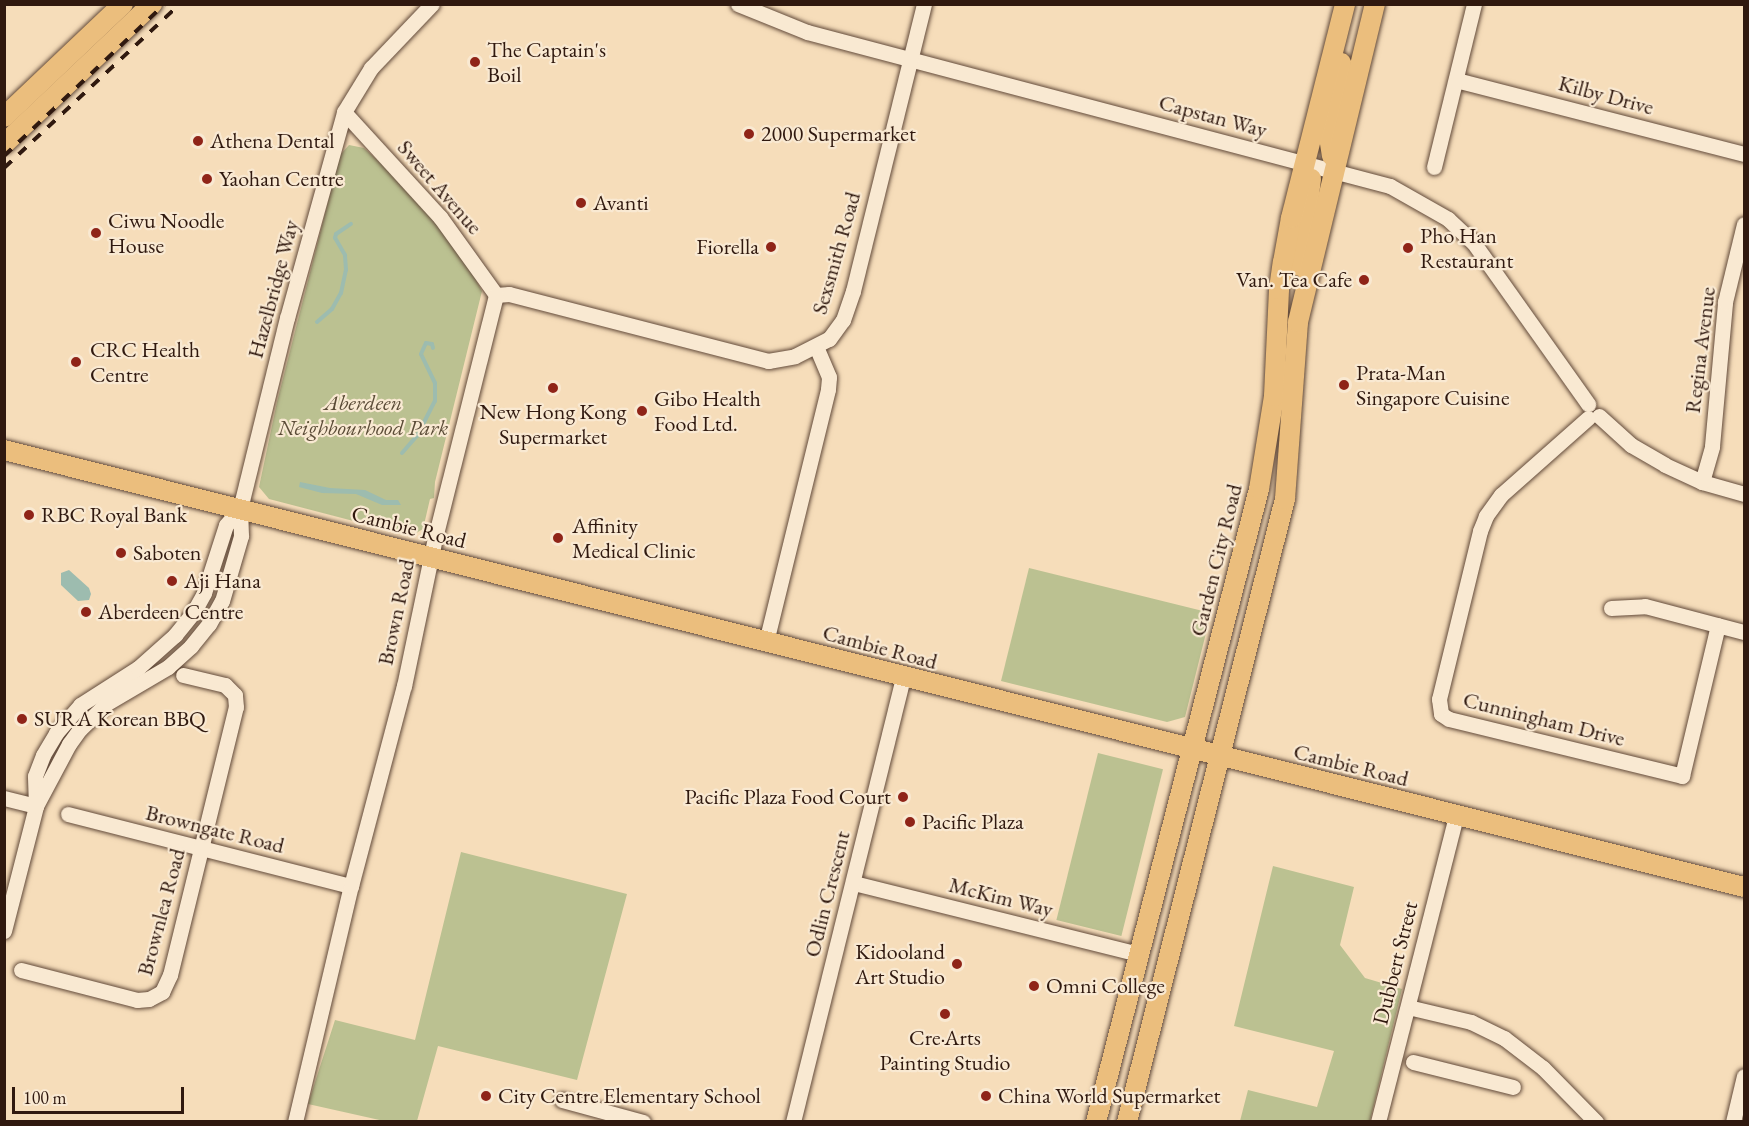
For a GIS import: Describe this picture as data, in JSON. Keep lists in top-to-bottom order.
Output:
{
  "streets": {
    "main road": ["Cambie Road", "Garden City Road"],
    "street": [
      "Kilby Drive",
      "Capstan Way",
      "Sweet Avenue",
      "Sexsmith Road",
      "Hazelbridge Way",
      "Regina Avenue",
      "Brown Road",
      "Cunningham Drive",
      "Browngate Road",
      "Odlin Crescent",
      "McKim Way",
      "Brownlea Road",
      "Dubbert Street"
    ]
  },
  "crossings": [
    ["Capstan Way", "Sexsmith Road"],
    ["Capstan Way", "Regina Avenue"],
    ["Capstan Way", "Garden City Road"],
    ["Capstan Way", "Cunningham Drive"],
    ["Sweet Avenue", "Hazelbridge Way"],
    ["Sweet Avenue", "Brown Road"],
    ["Sexsmith Road", "Cambie Road"],
    ["Hazelbridge Way", "Cambie Road"],
    ["Cambie Road", "Garden City Road"],
    ["Cambie Road", "Brown Road"],
    ["Cambie Road", "Odlin Crescent"],
    ["Cambie Road", "Dubbert Street"],
    ["Garden City Road", "McKim Way"],
    ["Brown Road", "Browngate Road"],
    ["Browngate Road", "Brownlea Road"],
    ["Odlin Crescent", "McKim Way"]
  ],
  "parks": ["Aberdeen Neighbourhood Park"],
  "places": [
    "The Captain's Boil",
    "2000 Supermarket",
    "Athena Dental",
    "Yaohan Centre",
    "Avanti",
    "Ciwu Noodle House",
    "Fiorella",
    "Pho Han Restaurant",
    "Van. Tea Cafe",
    "CRC Health Centre",
    "Prata-Man Singapore Cuisine",
    "New Hong Kong Supermarket",
    "Gibo Health Food Ltd.",
    "RBC Royal Bank",
    "Affinity Medical Clinic",
    "Saboten",
    "Aji Hana",
    "Aberdeen Centre",
    "SURA Korean BBQ",
    "Pacific Plaza Food Court",
    "Pacific Plaza",
    "Kidooland Art Studio",
    "Omni College",
    "Cre·Arts Painting Studio",
    "City Centre Elementary School",
    "China World Supermarket"
  ],
  "scale_bar": "100 m"
}
